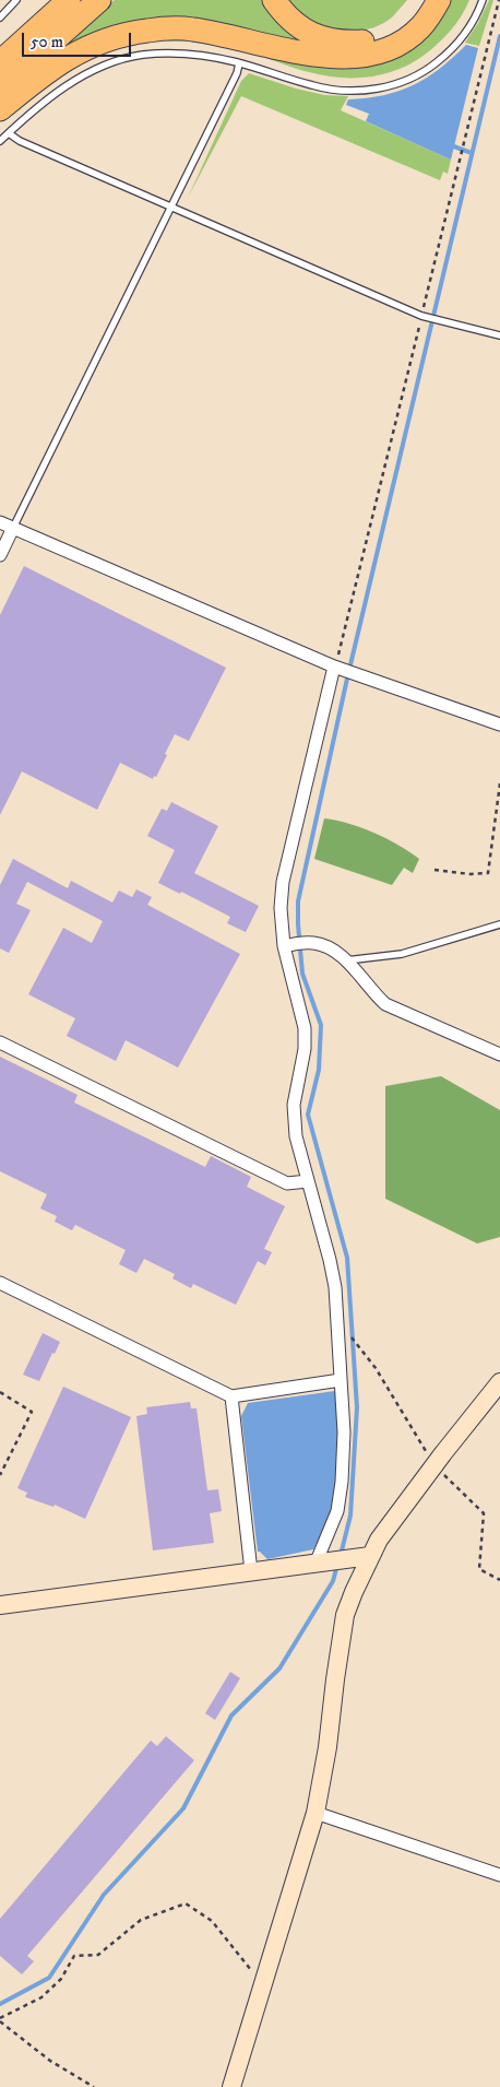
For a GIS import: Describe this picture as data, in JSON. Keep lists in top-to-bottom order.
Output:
{
  "scale_bar": "50 m"
}
